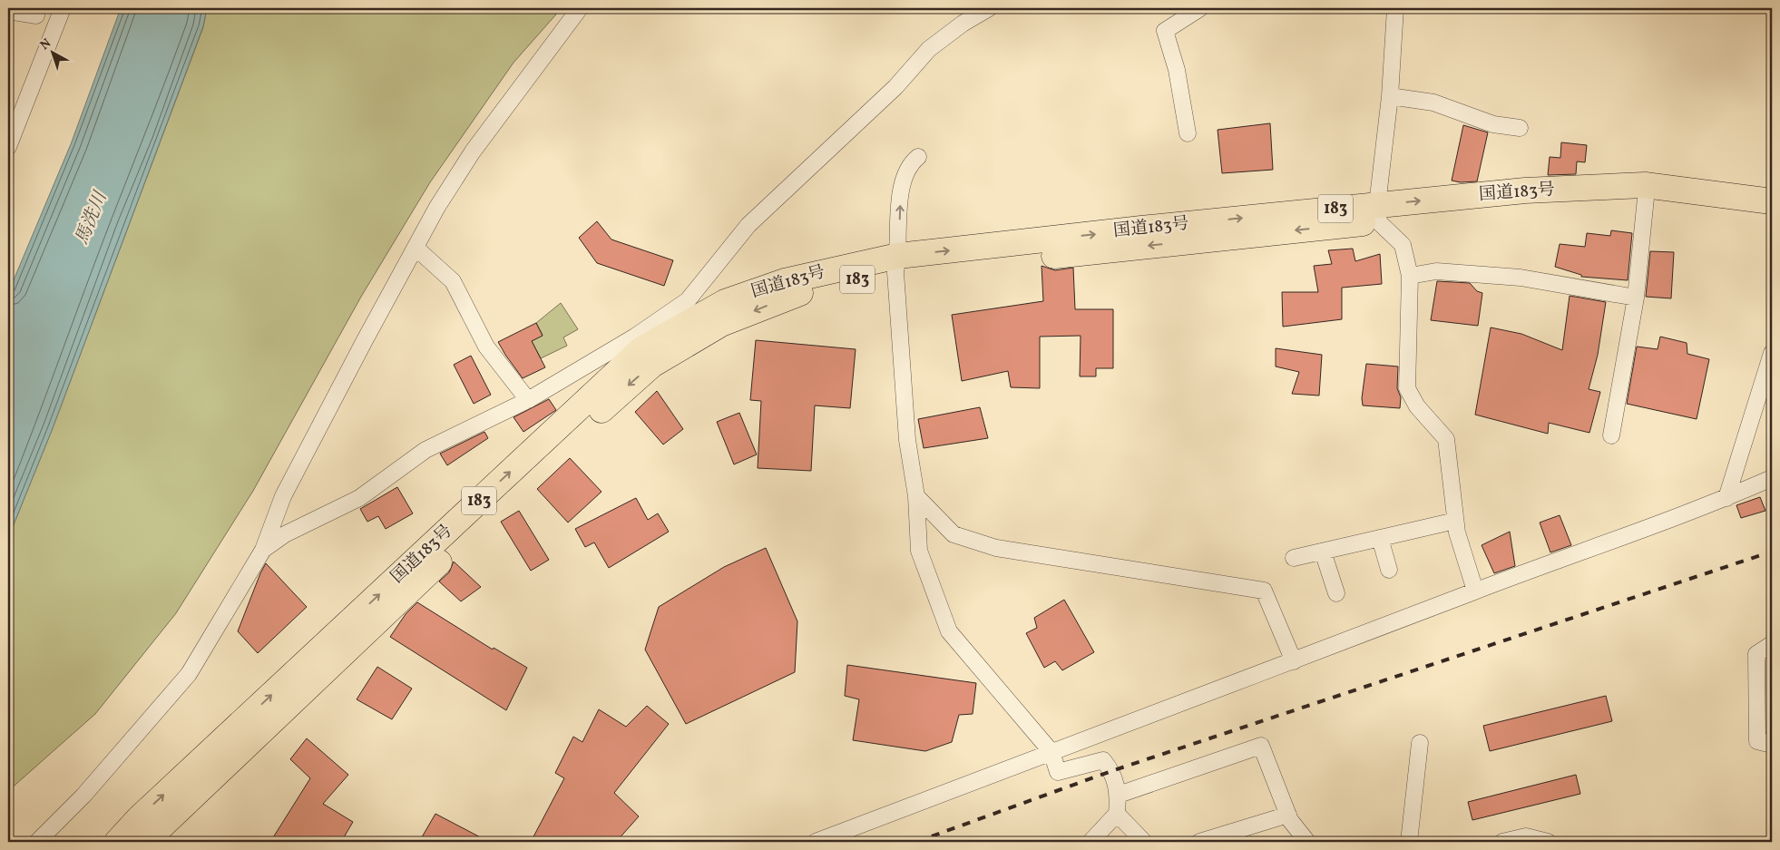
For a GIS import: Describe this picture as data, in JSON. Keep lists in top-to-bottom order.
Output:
{
  "streets": {
    "highway": ["国道183号", "183"]
  },
  "water": ["馬洗川"],
  "north": "top left"
}
